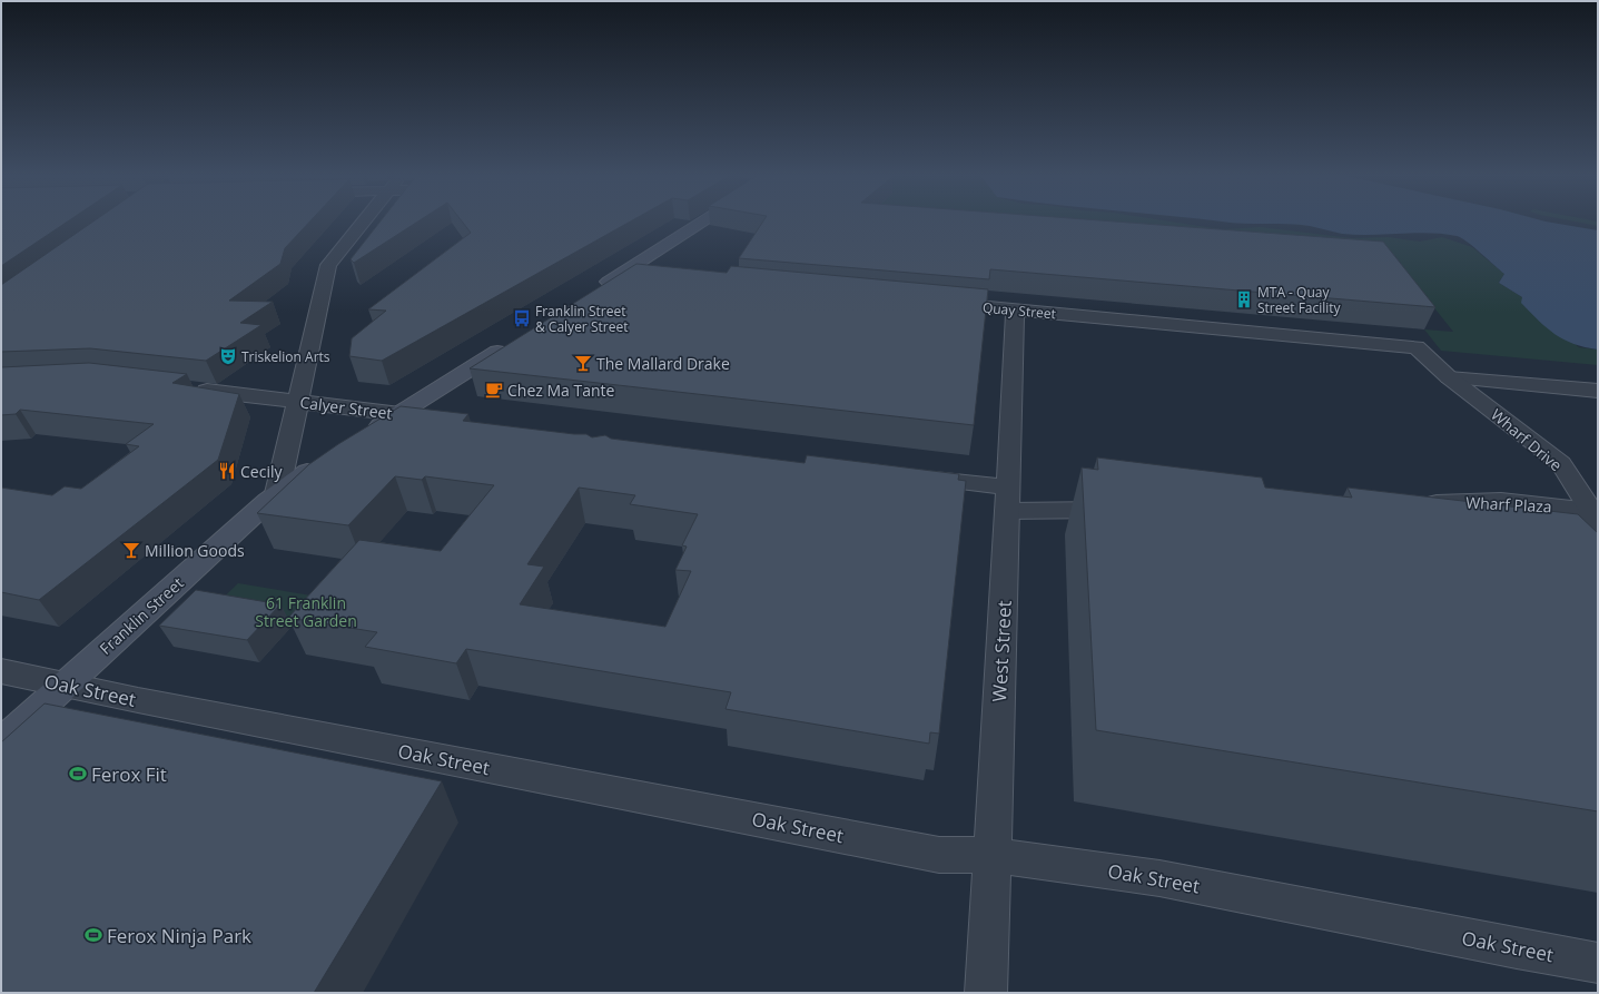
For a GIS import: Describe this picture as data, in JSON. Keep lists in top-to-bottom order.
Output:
{
  "streets": {
    "main road": ["Franklin Street"],
    "street": [
      "Quay Street",
      "Calyer Street",
      "Wharf Drive",
      "Wharf Plaza",
      "West Street",
      "Oak Street"
    ]
  },
  "crossings": [
    ["Quay Street", "Wharf Drive"],
    ["Quay Street", "West Street"],
    ["Wharf Drive", "Wharf Plaza"],
    ["Franklin Street", "Oak Street"],
    ["West Street", "Oak Street"]
  ],
  "parks": ["61 Franklin Street Garden"],
  "places": {
    "building": ["MTA - Quay Street Facility"],
    "bus stop": ["Franklin Street & Calyer Street"],
    "theatre": ["Triskelion Arts"],
    "bar": ["The Mallard Drake", "Million Goods"],
    "cafe": ["Chez Ma Tante"],
    "restaurant": ["Cecily"],
    "sports": ["Ferox Fit", "Ferox Ninja Park"]
  }
}
